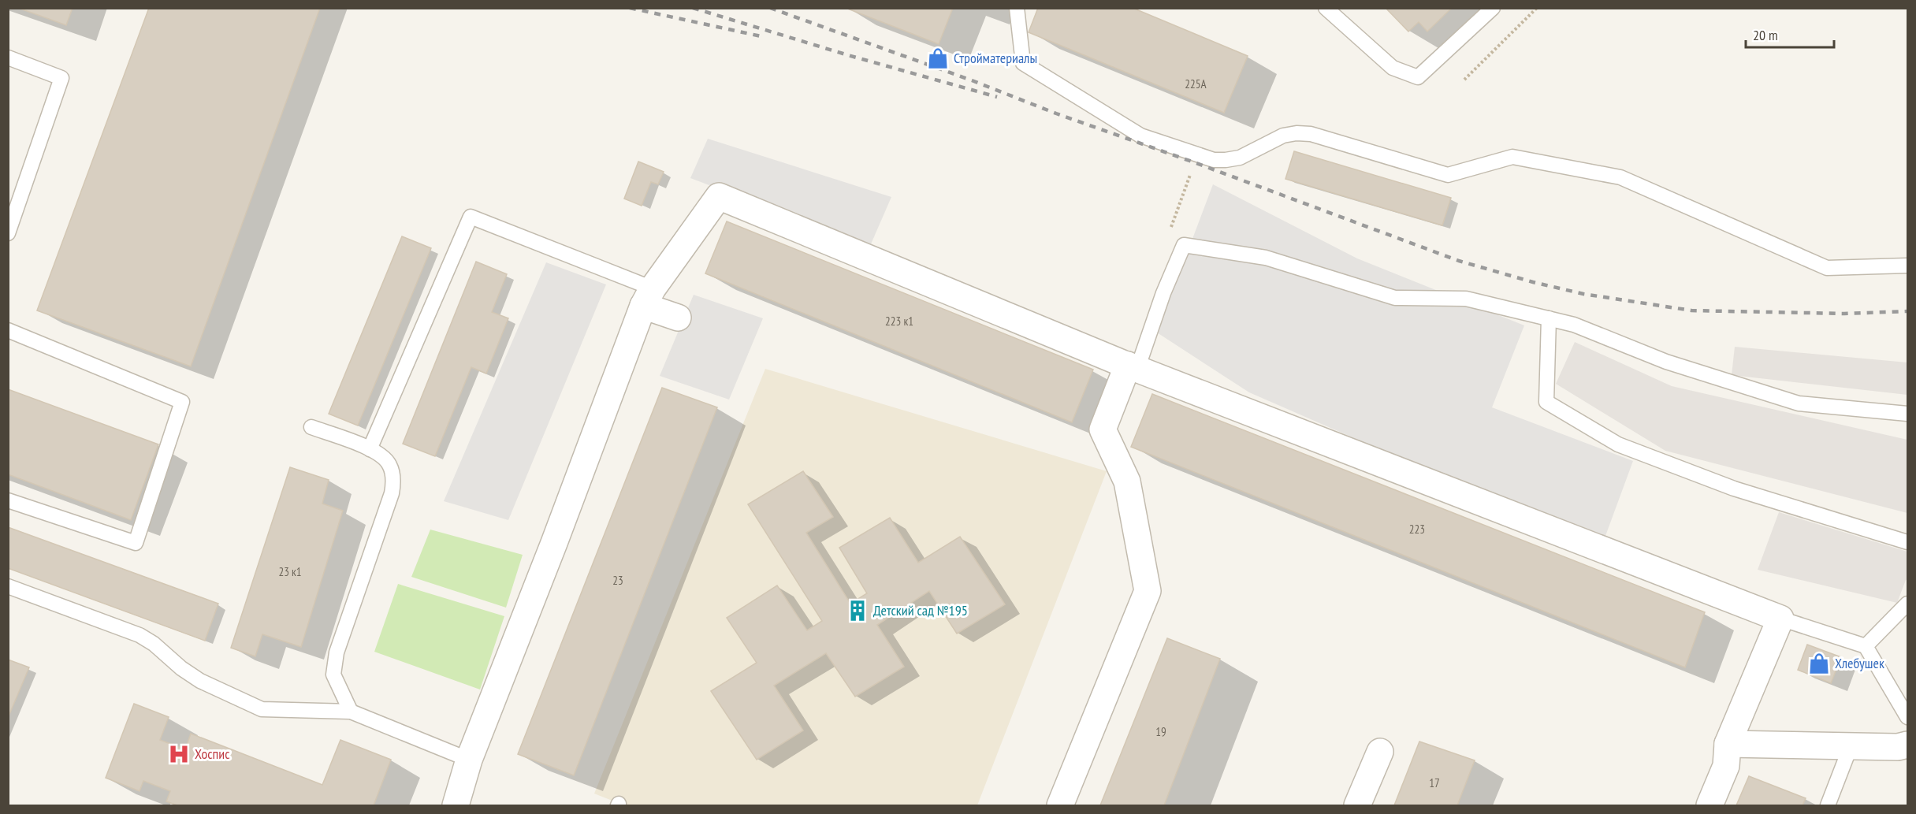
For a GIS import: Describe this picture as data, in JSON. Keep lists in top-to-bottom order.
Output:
{
  "places": {
    "shop": ["Стройматериалы", "Хлебушек"],
    "building": ["Детский сад №195"],
    "hospital": ["Хоспис"]
  },
  "house_numbers": [
    "225А",
    "223 к1",
    "223",
    "23 к1",
    "23",
    "19",
    "17"
  ],
  "scale_bar": "20 m"
}
